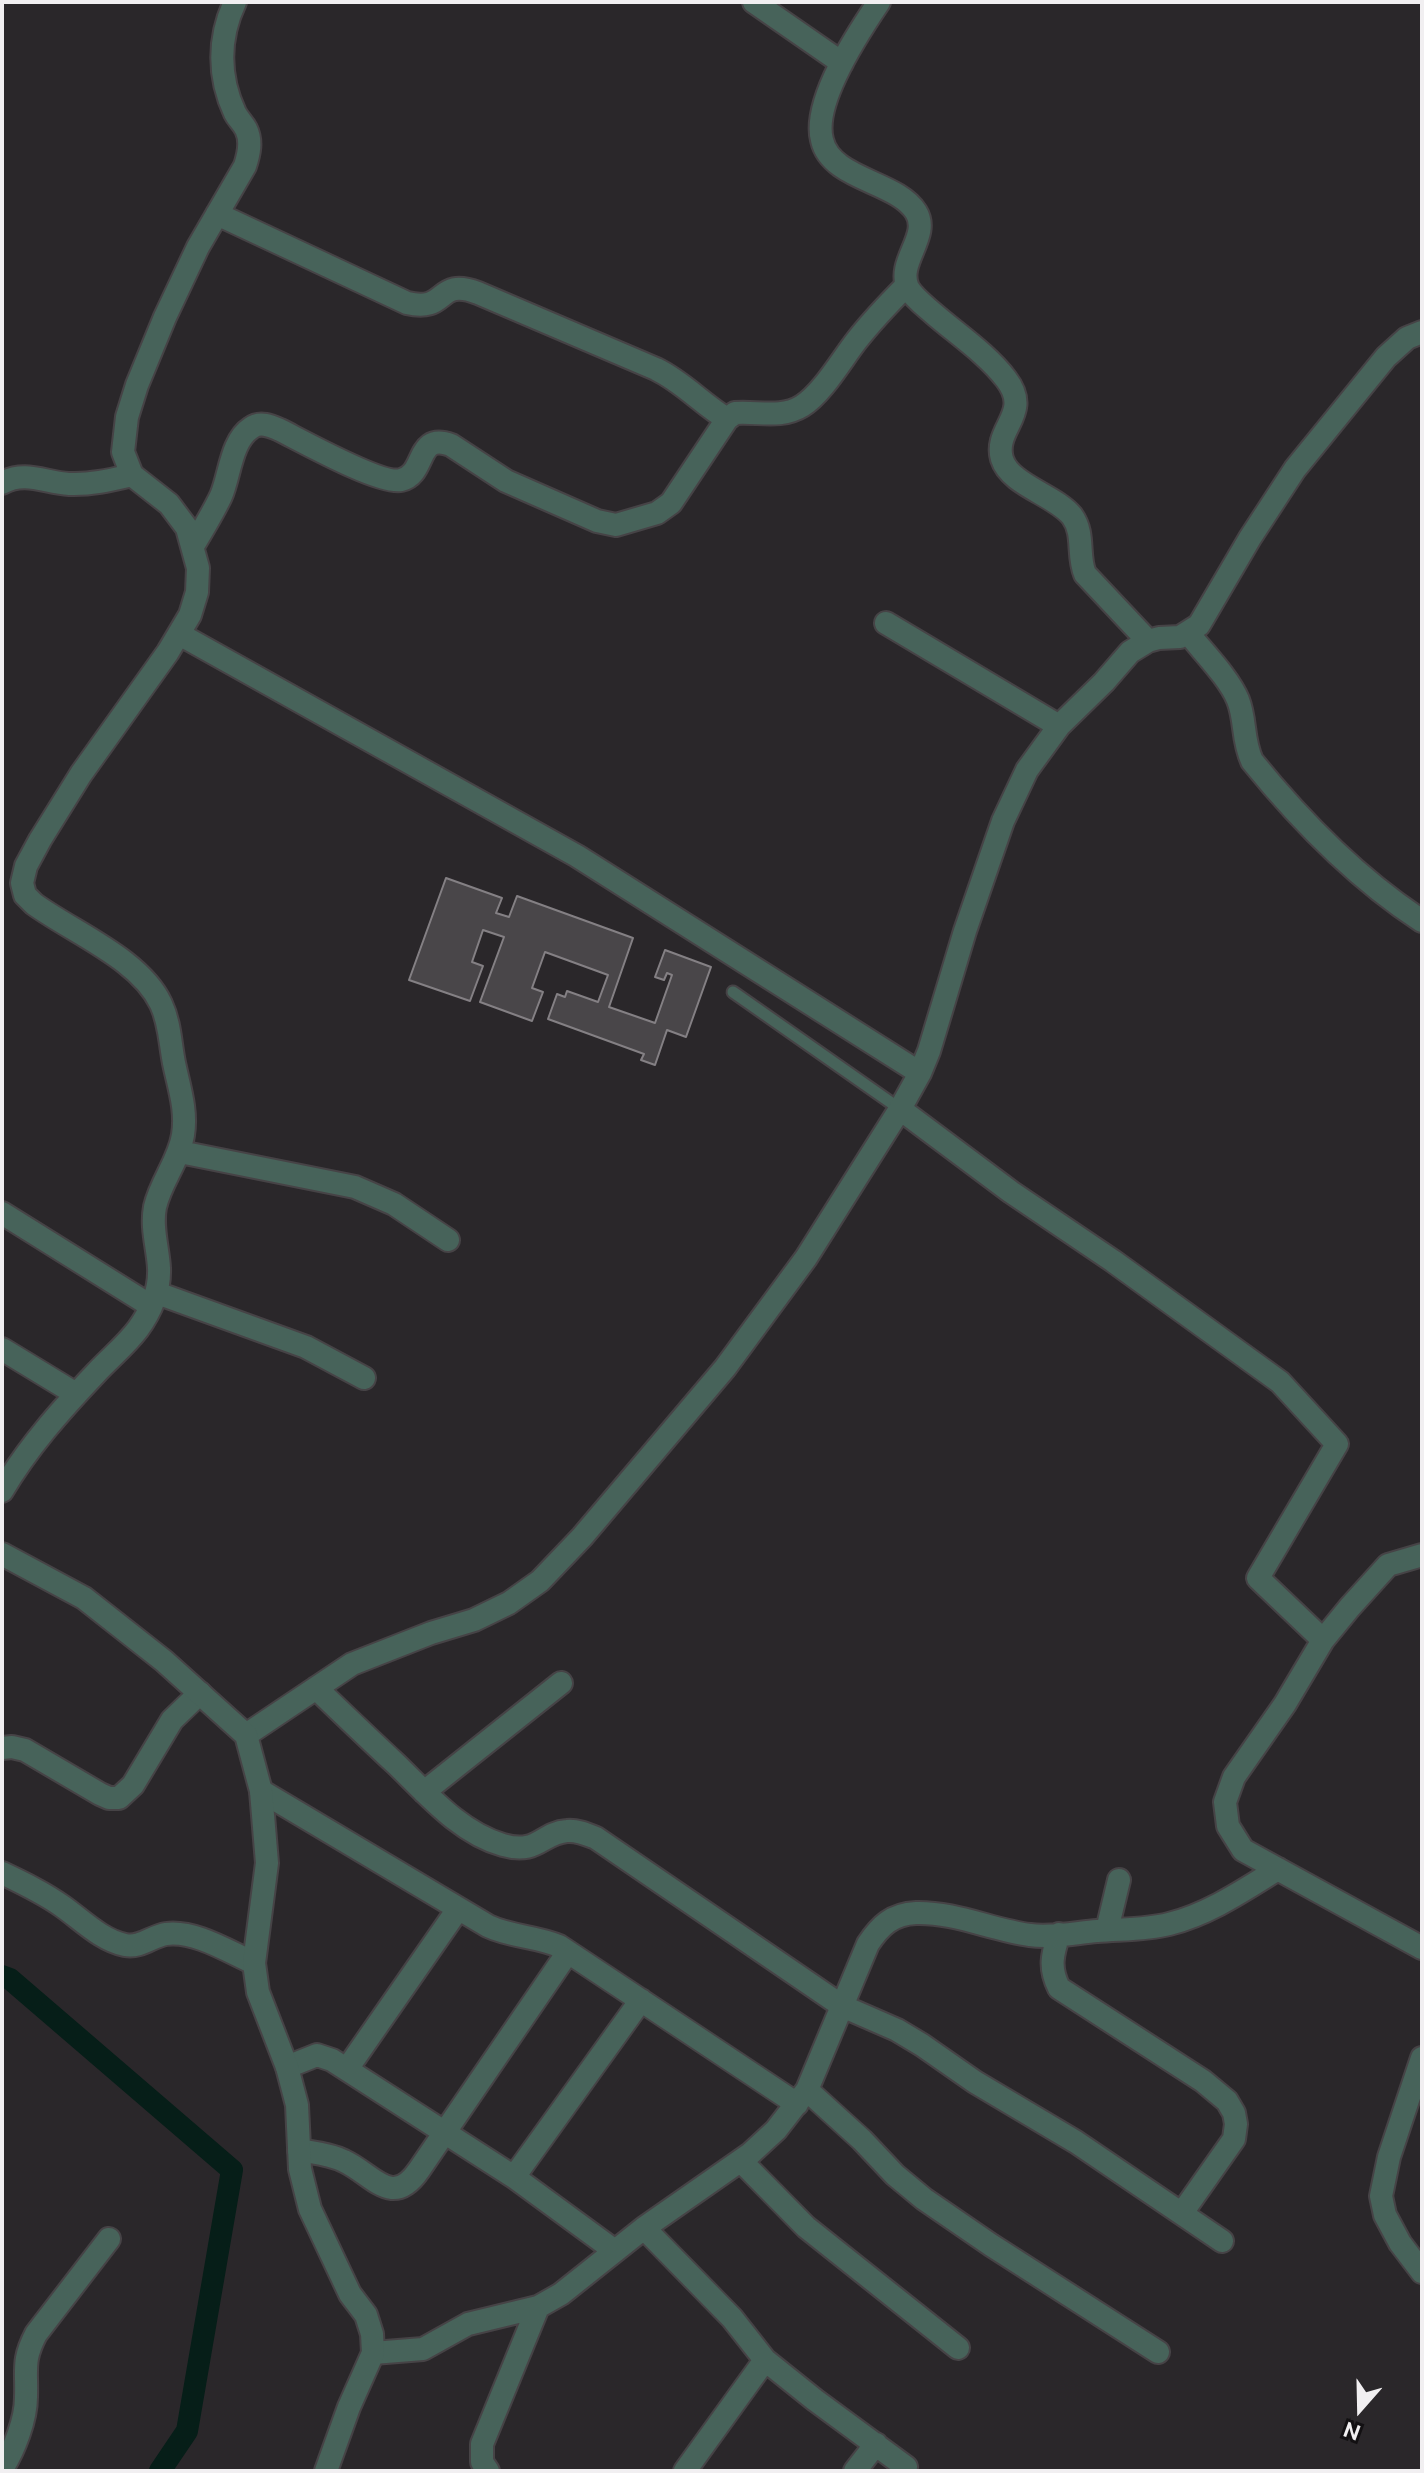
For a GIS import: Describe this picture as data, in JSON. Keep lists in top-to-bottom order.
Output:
{
  "north": "bottom"
}
